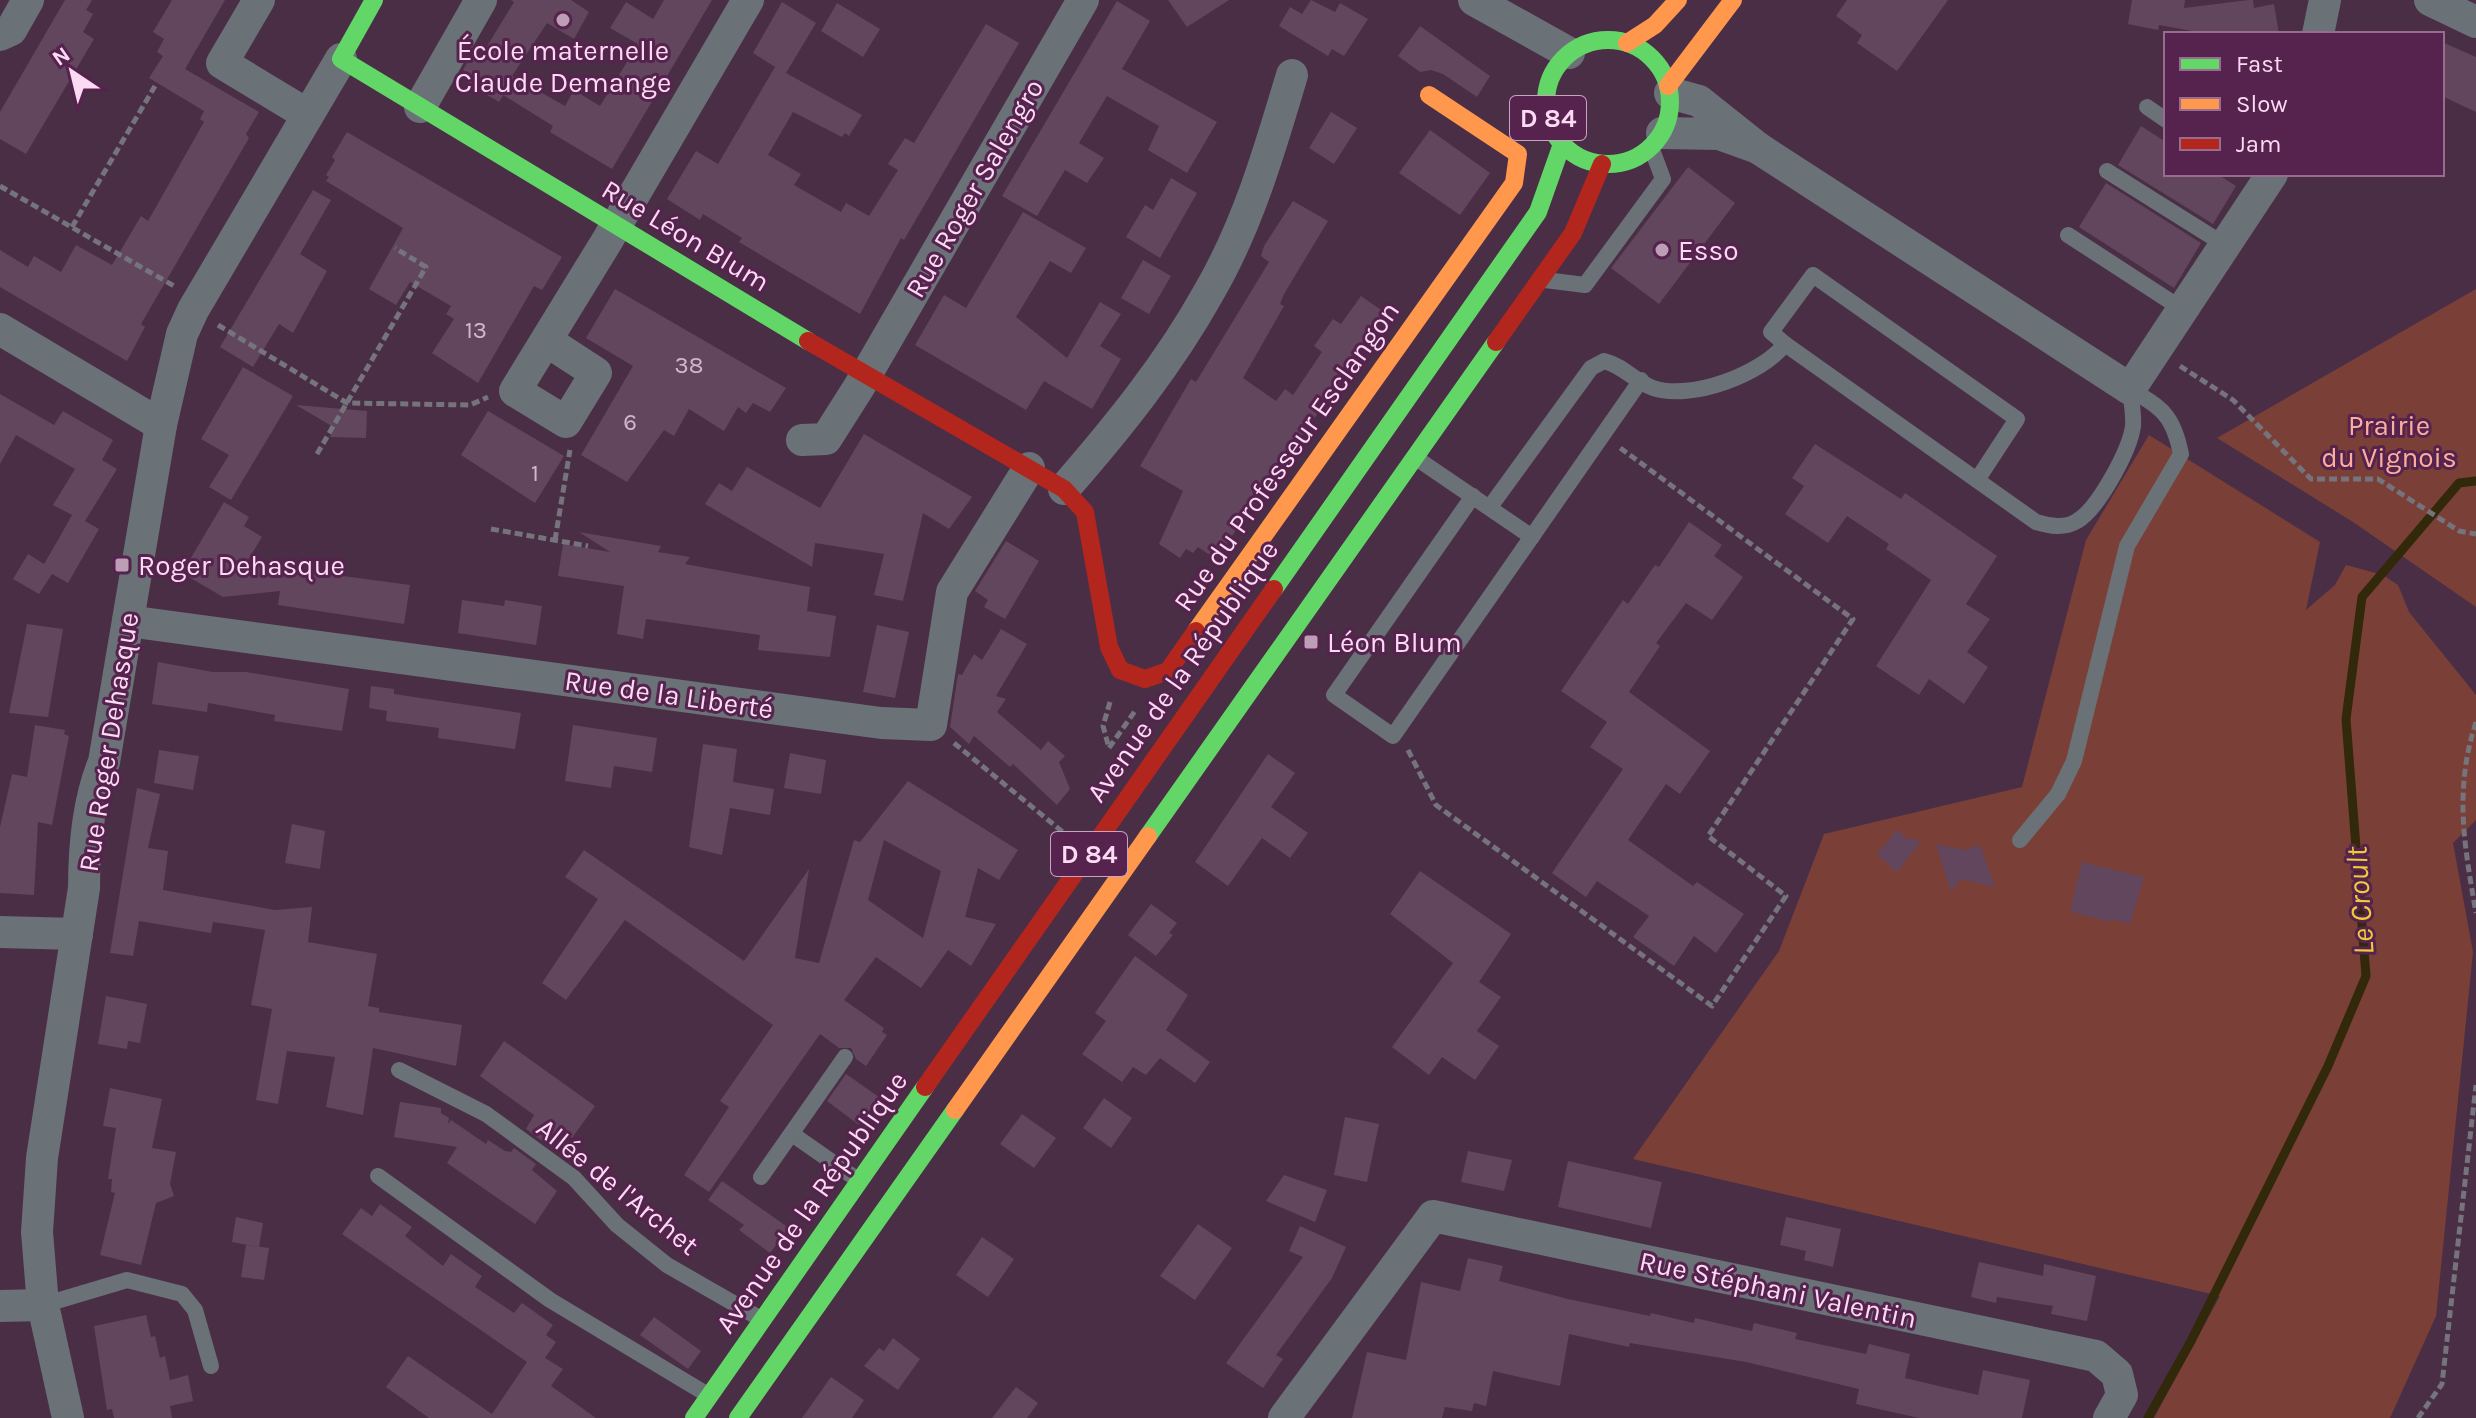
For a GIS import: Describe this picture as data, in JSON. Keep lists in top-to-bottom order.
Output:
{
  "streets": {
    "main road": [
      "D 84",
      "Rue Léon Blum",
      "Rue du Professeur Esclangon",
      "Avenue de la République"
    ],
    "street": [
      "Rue Roger Salengro",
      "Rue de la Liberté",
      "Rue Roger Dehasque",
      "Rue Stéphani Valentin"
    ],
    "lane": ["Allée de l'Archet"]
  },
  "crossings": [
    ["D 84", "Avenue de la République"],
    ["Rue Roger Salengro", "Rue Léon Blum"],
    ["Rue Léon Blum", "Rue Roger Dehasque"],
    ["Avenue de la République", "Allée de l'Archet"],
    ["Rue de la Liberté", "Rue Roger Dehasque"]
  ],
  "water": ["Le Croult"],
  "parks": ["Prairie du Vignois"],
  "places": {
    "other": ["École maternelle Claude Demange", "Esso"],
    "transit": ["Roger Dehasque", "Léon Blum"]
  },
  "house_numbers": [
    "13",
    "38",
    "6",
    "1"
  ],
  "legend": ["Fast", "Slow", "Jam"],
  "north": "top left"
}
